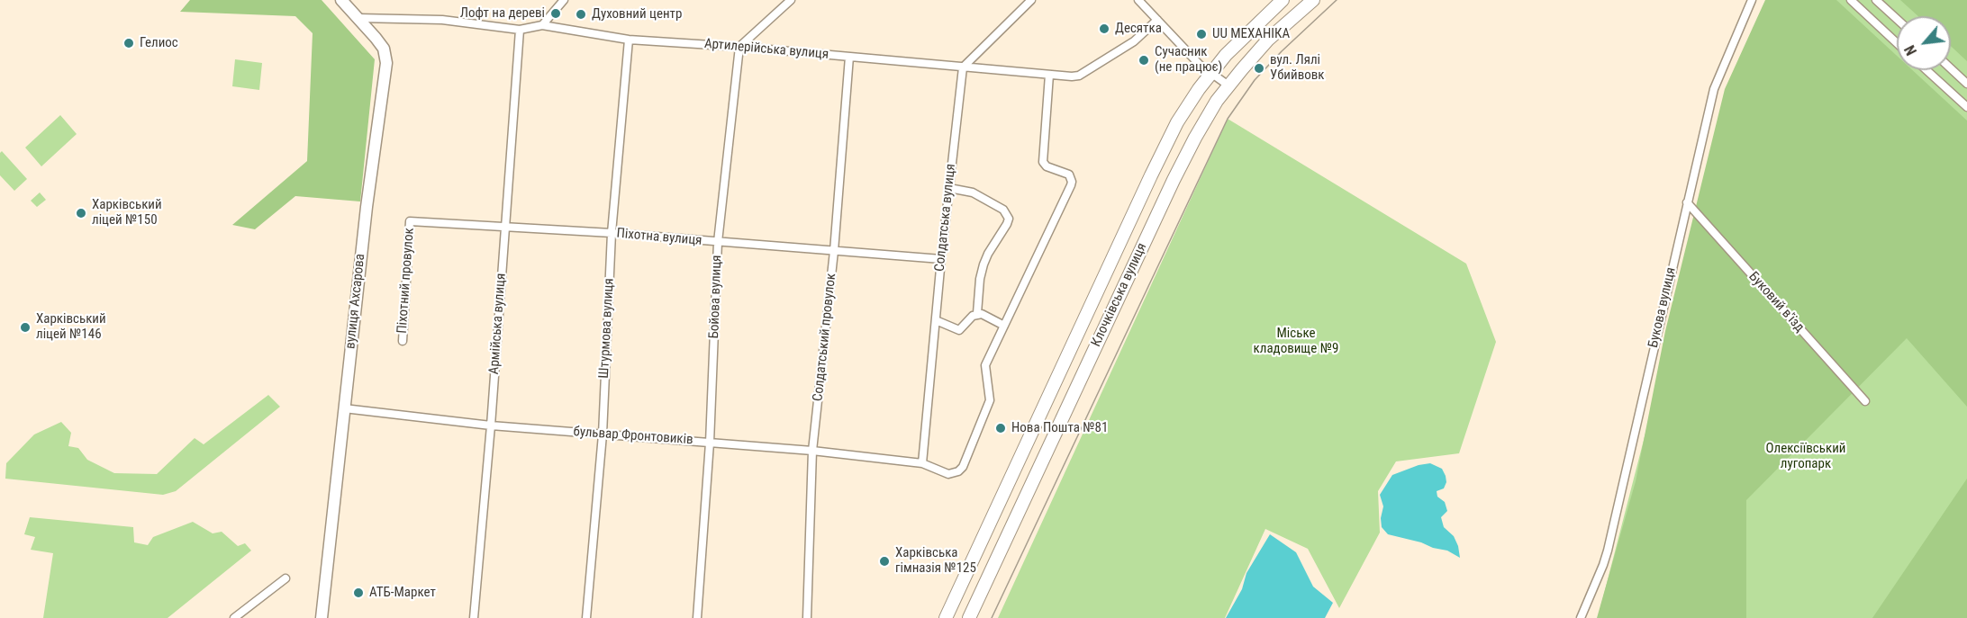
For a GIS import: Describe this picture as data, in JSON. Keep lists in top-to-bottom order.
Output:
{
  "streets": {
    "main road": ["Клочківська вулиця"],
    "street": [
      "Артилерійська вулиця",
      "Солдатська вулиця",
      "Піхотна вулиця",
      "Піхотний провулок",
      "Бойова вулиця",
      "вулиця Ахсарова",
      "Буковий в'їзд",
      "Букова вулиця",
      "Армійська вулиця",
      "Штурмова вулиця",
      "Солдатський провулок",
      "бульвар Фронтовиків"
    ]
  },
  "crossings": [
    ["Артилерійська вулиця", "Солдатська вулиця"],
    ["Артилерійська вулиця", "Бойова вулиця"],
    ["Артилерійська вулиця", "вулиця Ахсарова"],
    ["Артилерійська вулиця", "Армійська вулиця"],
    ["Артилерійська вулиця", "Штурмова вулиця"],
    ["Артилерійська вулиця", "Солдатський провулок"],
    ["Артилерійська вулиця", "бульвар Фронтовиків"],
    ["Солдатська вулиця", "Піхотна вулиця"],
    ["Солдатська вулиця", "бульвар Фронтовиків"],
    ["Піхотна вулиця", "Піхотний провулок"],
    ["Піхотна вулиця", "Бойова вулиця"],
    ["Піхотна вулиця", "Армійська вулиця"],
    ["Піхотна вулиця", "Штурмова вулиця"],
    ["Піхотна вулиця", "Солдатський провулок"],
    ["Бойова вулиця", "бульвар Фронтовиків"],
    ["вулиця Ахсарова", "бульвар Фронтовиків"],
    ["Буковий в'їзд", "Букова вулиця"],
    ["Армійська вулиця", "бульвар Фронтовиків"],
    ["Штурмова вулиця", "бульвар Фронтовиків"],
    ["Солдатський провулок", "бульвар Фронтовиків"]
  ],
  "parks": ["Міське кладовище №9", "Олексіївський лугопарк"],
  "places": [
    "Лофт на дереві",
    "Духовний центр",
    "Десятка",
    "UU МЕХАНІКА",
    "Гелиос",
    "Сучасник (не працює)",
    "вул. Лялі Убийвовк",
    "Харківський ліцей №150",
    "Харківський ліцей №146",
    "Нова Пошта №81",
    "Харківська гімназія №125",
    "АТБ-Маркет"
  ],
  "north": "bottom left"
}
